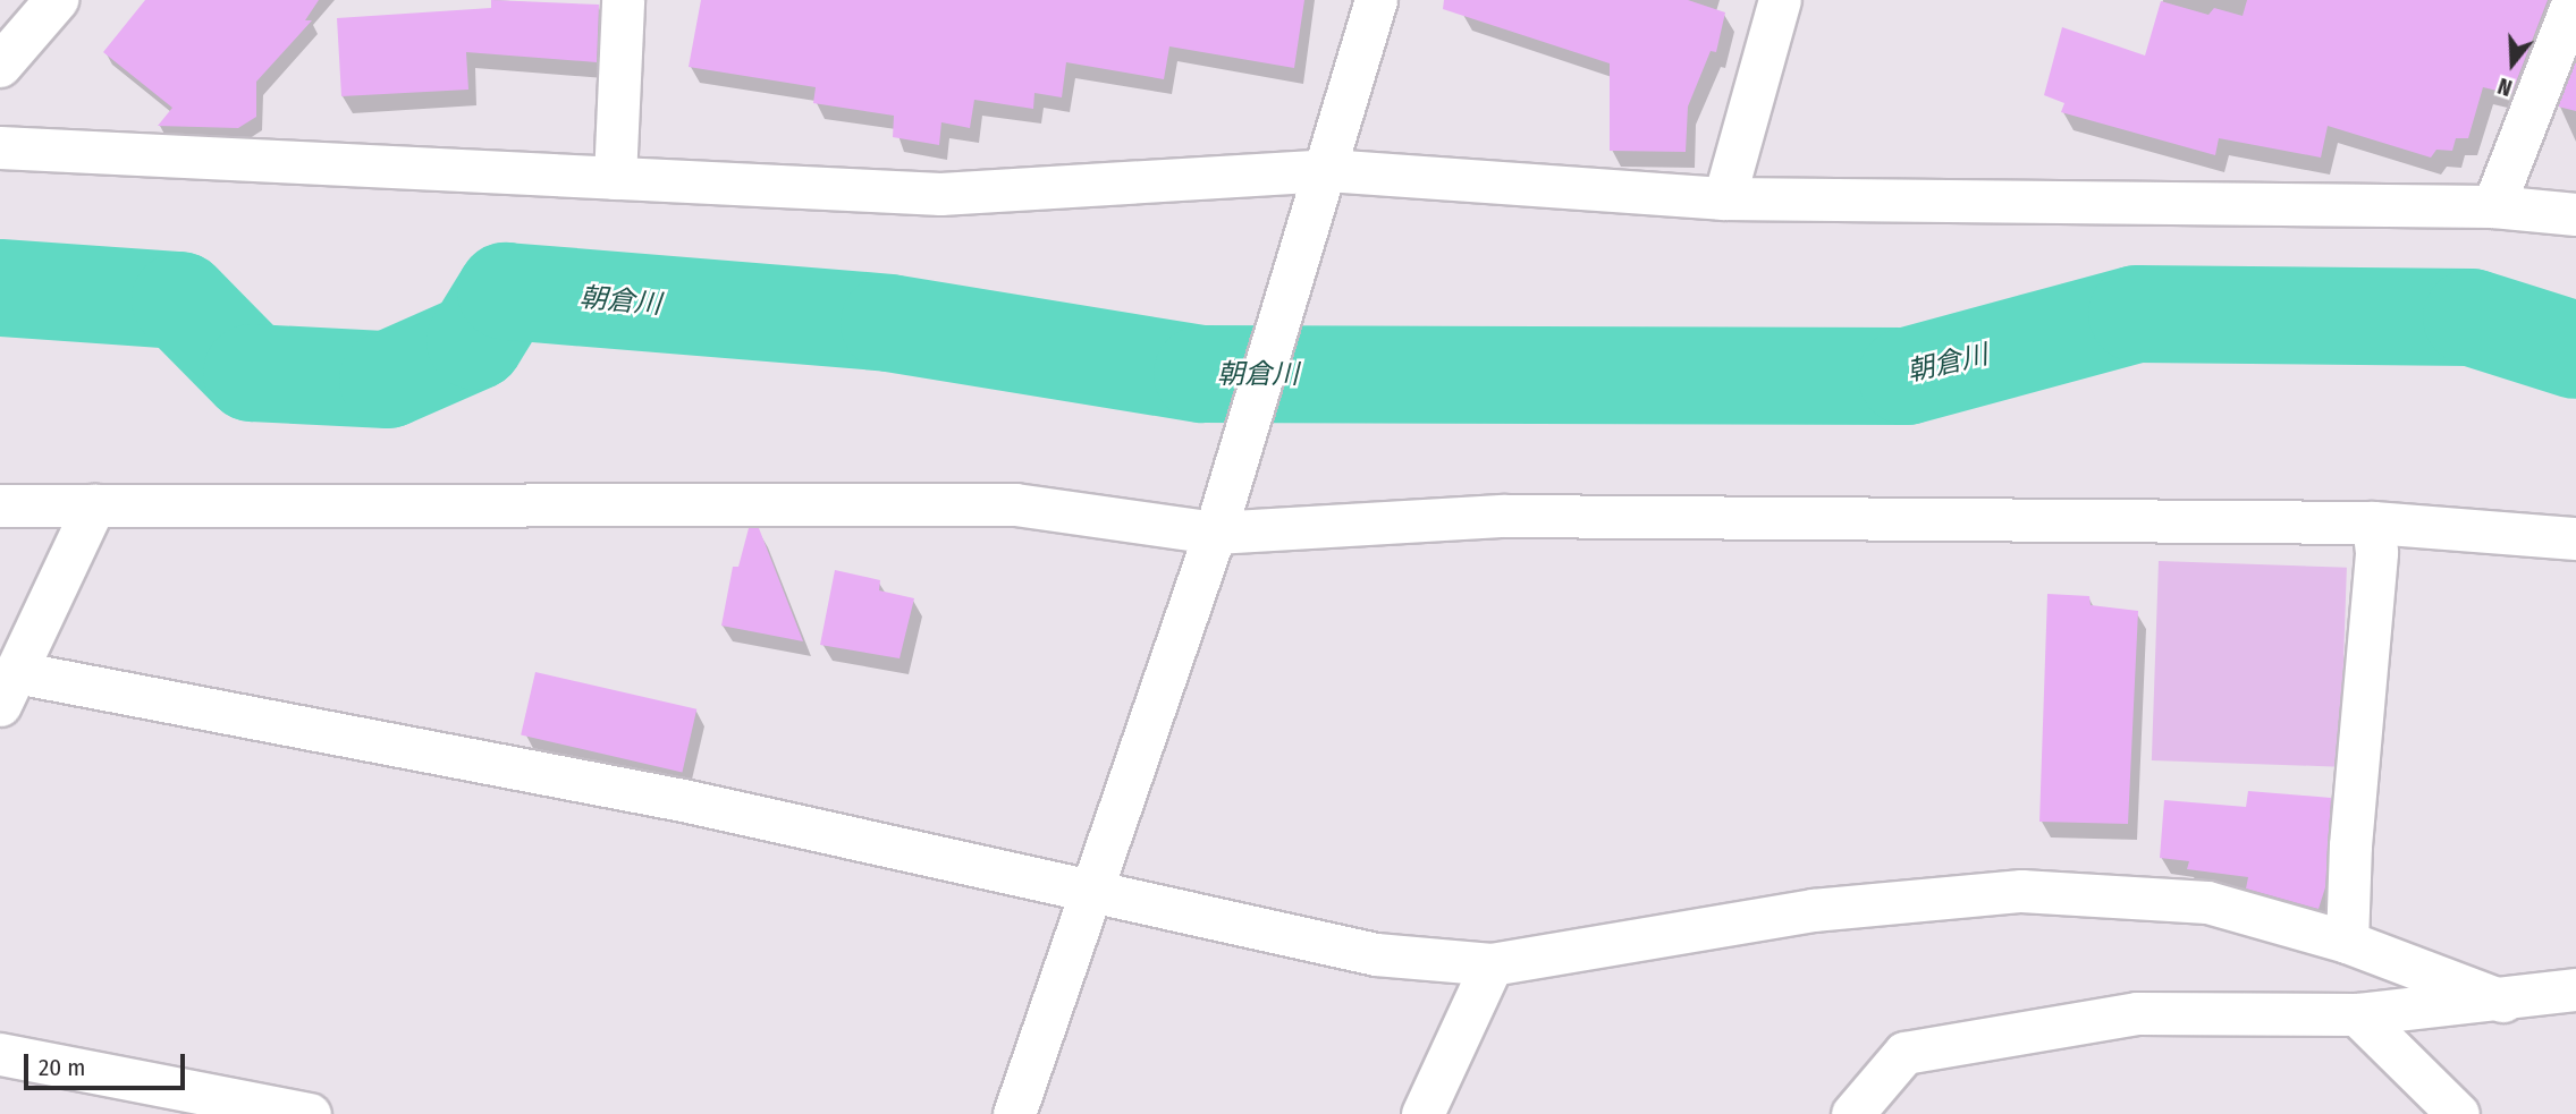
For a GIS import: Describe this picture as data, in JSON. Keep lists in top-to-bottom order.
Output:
{
  "water": ["朝倉川"],
  "scale_bar": "20 m",
  "north": "bottom"
}
